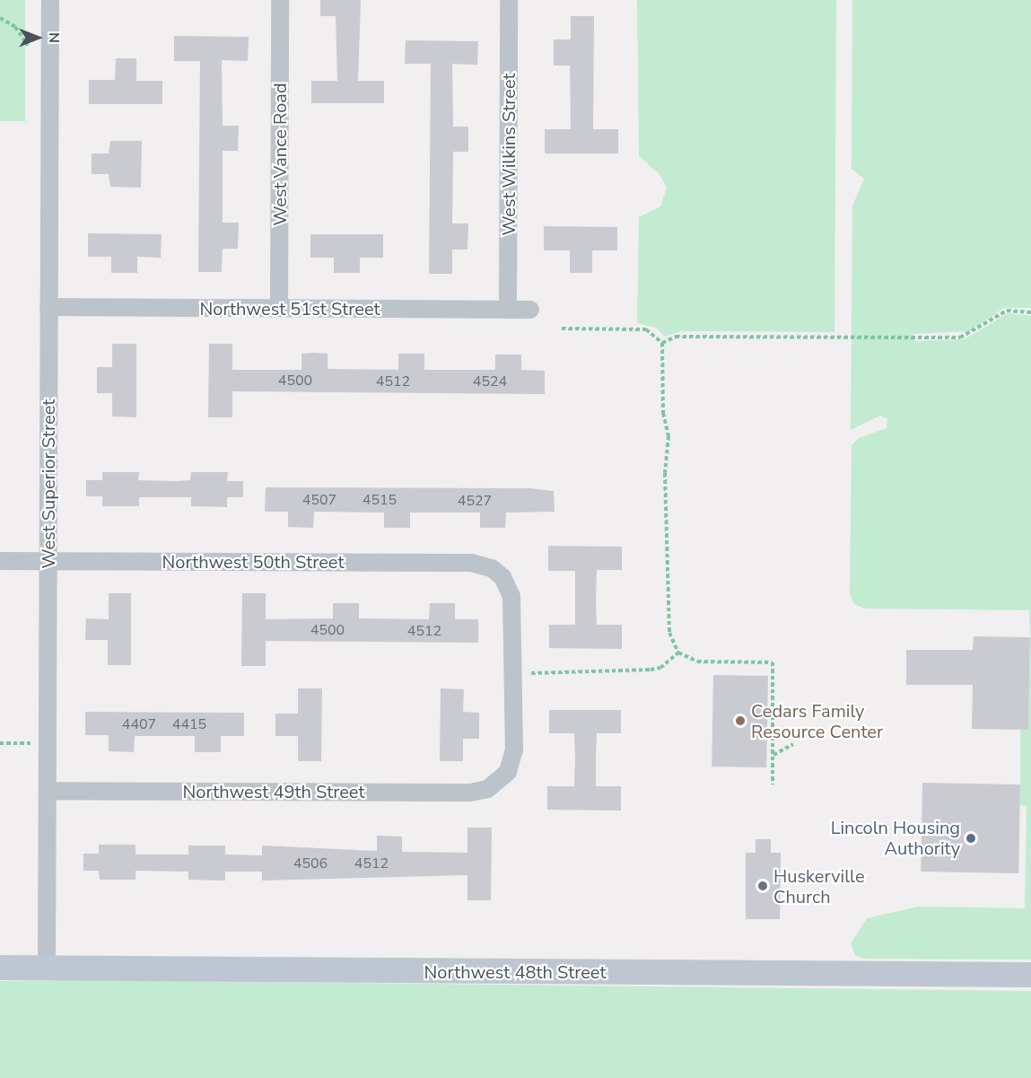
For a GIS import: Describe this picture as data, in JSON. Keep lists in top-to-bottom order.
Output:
{
  "streets": {
    "main road": ["Northwest 48th Street"],
    "street": [
      "West Vance Road",
      "West Wilkins Street",
      "Northwest 51st Street",
      "West Superior Street",
      "Northwest 50th Street",
      "Northwest 49th Street"
    ]
  },
  "crossings": [
    ["West Vance Road", "Northwest 51st Street"],
    ["West Wilkins Street", "Northwest 51st Street"],
    ["Northwest 51st Street", "West Superior Street"],
    ["West Superior Street", "Northwest 50th Street"],
    ["West Superior Street", "Northwest 49th Street"],
    ["West Superior Street", "Northwest 48th Street"],
    ["Northwest 50th Street", "Northwest 49th Street"]
  ],
  "places": ["Cedars Family Resource Center", "Lincoln Housing Authority", "Huskerville Church"],
  "house_numbers": [
    "4500",
    "4512",
    "4524",
    "4507",
    "4515",
    "4527",
    "4500",
    "4512",
    "4407",
    "4415",
    "4506",
    "4512"
  ],
  "north": "right"
}
